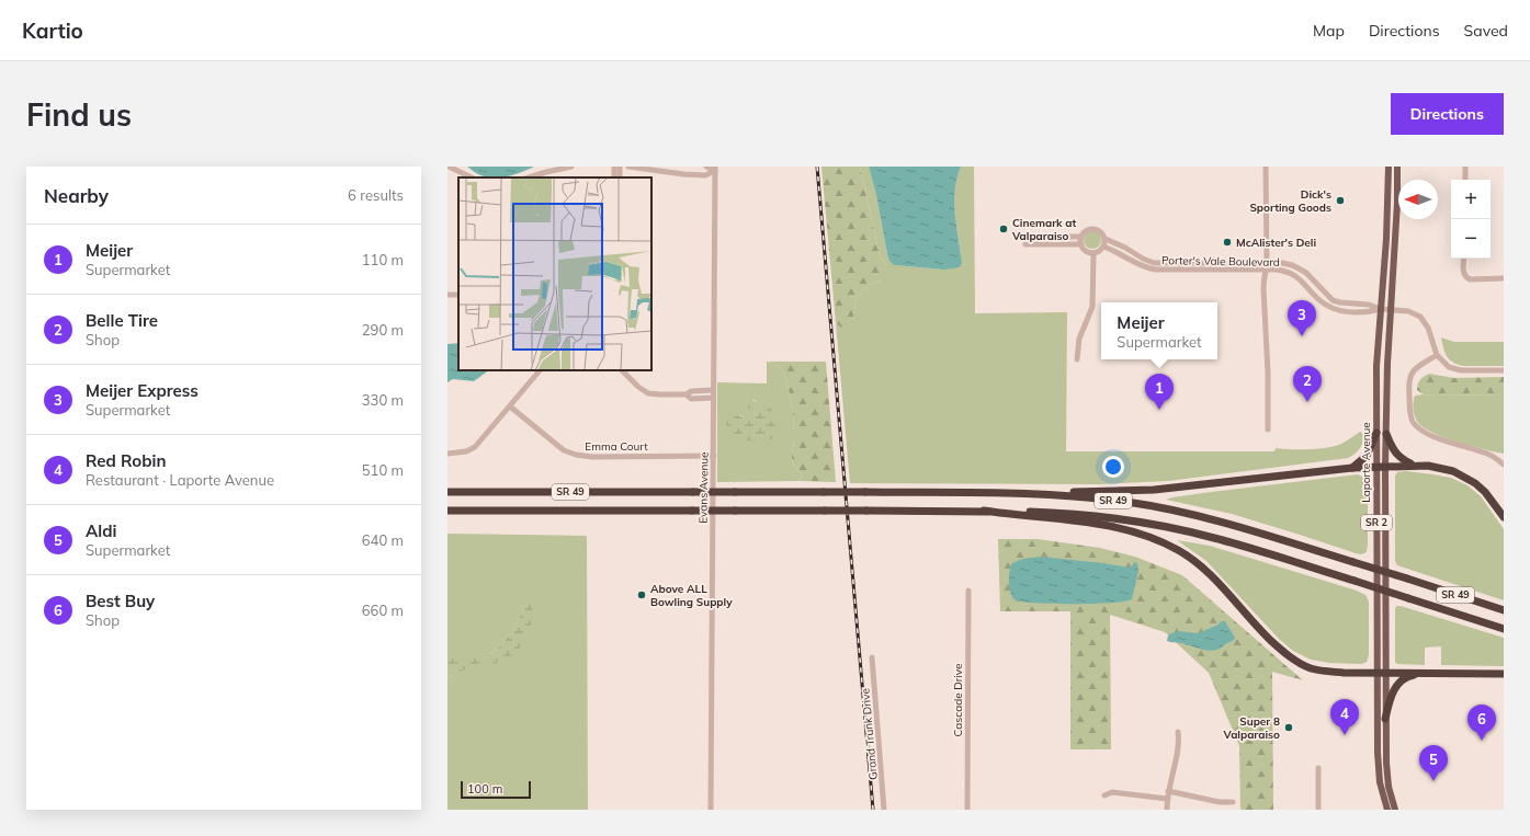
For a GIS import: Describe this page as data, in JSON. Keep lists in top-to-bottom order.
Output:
{
  "streets": {
    "highway": ["SR 49"],
    "main road": ["Laporte Avenue", "SR 2"],
    "street": [
      "Porter's Vale Boulevard",
      "Emma Court",
      "Evans Avenue",
      "Cascade Drive",
      "Grand Trunk Drive"
    ]
  },
  "crossings": [
    ["Porter's Vale Boulevard", "Laporte Avenue"],
    ["Emma Court", "Evans Avenue"]
  ],
  "places": [
    "Dick's Sporting Goods",
    "Cinemark at Valparaiso",
    "McAlister's Deli",
    "Above ALL Bowling Supply",
    "Super 8 Valparaiso"
  ],
  "scale_bar": "100 m",
  "north": "left",
  "page": {
    "header": "Kartio",
    "nav": ["Map", "Directions", "Saved"],
    "buttons": "Directions",
    "title": "Find us",
    "heading": ["Nearby", "6 results"],
    "map_buttons": ["+", "−"],
    "list": [
      {
        "mark": "1",
        "name": "Meijer",
        "note": "Supermarket",
        "value": "110 m"
      },
      {
        "mark": "2",
        "name": "Belle Tire",
        "note": "Shop",
        "value": "290 m"
      },
      {
        "mark": "3",
        "name": "Meijer Express",
        "note": "Supermarket",
        "value": "330 m"
      },
      {
        "mark": "4",
        "name": "Red Robin",
        "note": "Restaurant · Laporte Avenue",
        "value": "510 m"
      },
      {
        "mark": "5",
        "name": "Aldi",
        "note": "Supermarket",
        "value": "640 m"
      },
      {
        "mark": "6",
        "name": "Best Buy",
        "note": "Shop",
        "value": "660 m"
      }
    ],
    "pins": [
      "3",
      "2",
      "1",
      "4",
      "6",
      "5"
    ],
    "popup": ["Meijer", "Supermarket"],
    "scale": "100 m"
  }
}
